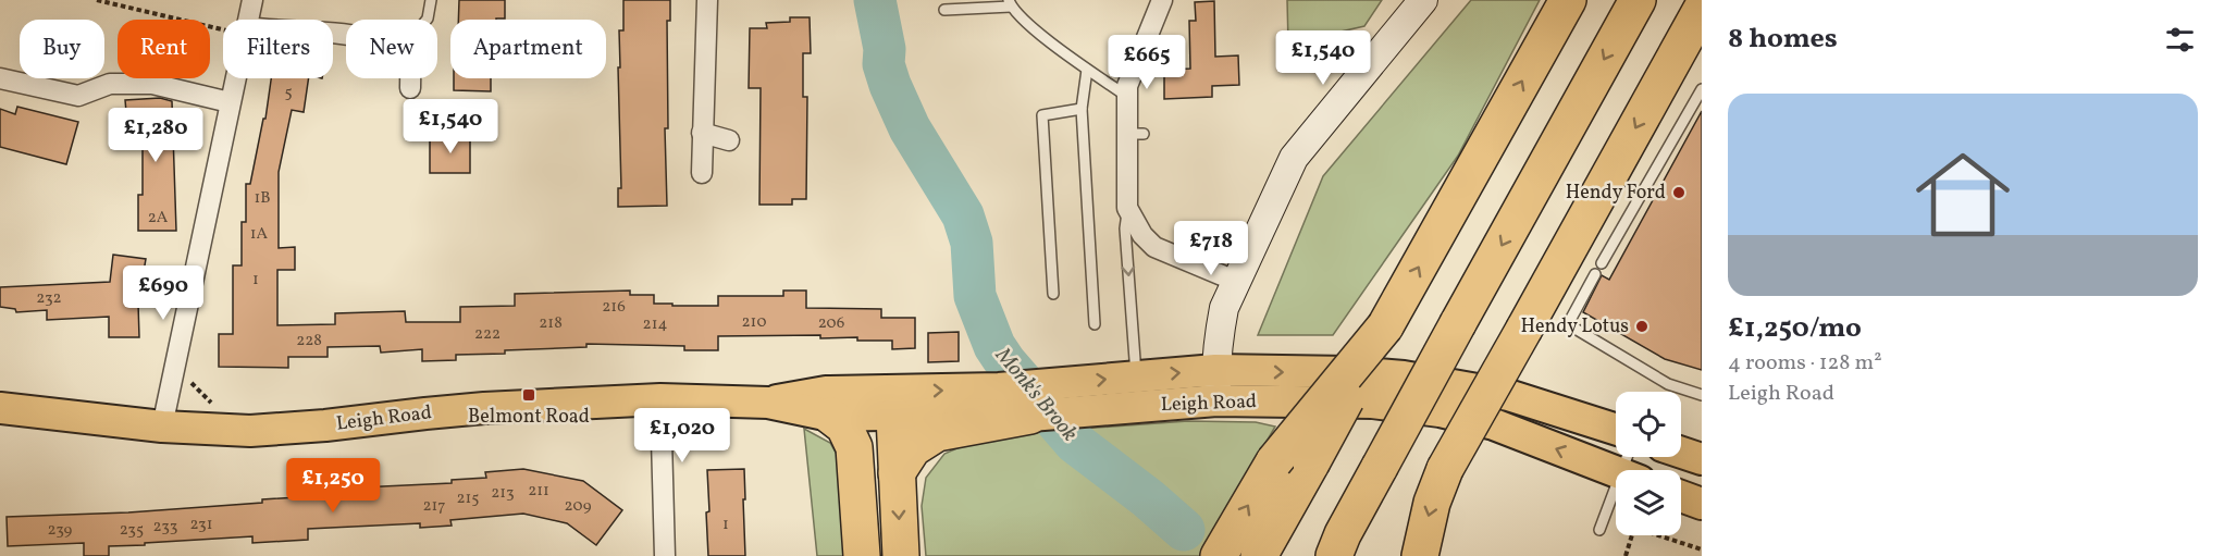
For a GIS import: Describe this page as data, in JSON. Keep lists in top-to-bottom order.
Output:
{
  "streets": {
    "main road": ["Leigh Road"]
  },
  "water": ["Monk's Brook"],
  "places": {
    "other": ["Hendy Ford", "Hendy Lotus"],
    "transit": ["Belmont Road"]
  },
  "house_numbers": [
    "5",
    "1B",
    "2A",
    "1A",
    "1",
    "232",
    "216",
    "210",
    "218",
    "206",
    "214",
    "222",
    "228",
    "211",
    "213",
    "215",
    "217",
    "209",
    "231",
    "1",
    "233",
    "239",
    "235"
  ],
  "page": {
    "heading": "8 homes",
    "chip": [
      "Buy",
      "Rent",
      "Filters",
      "New",
      "Apartment"
    ],
    "price": [
      "£1,540",
      "£665",
      "£1,540",
      "£1,280",
      "£718",
      "£690",
      "£1,020",
      "£1,250"
    ],
    "list": [
      {
        "name": "£1,250/mo",
        "note": "4 rooms · 128 m² · Leigh Road"
      }
    ]
  }
}
